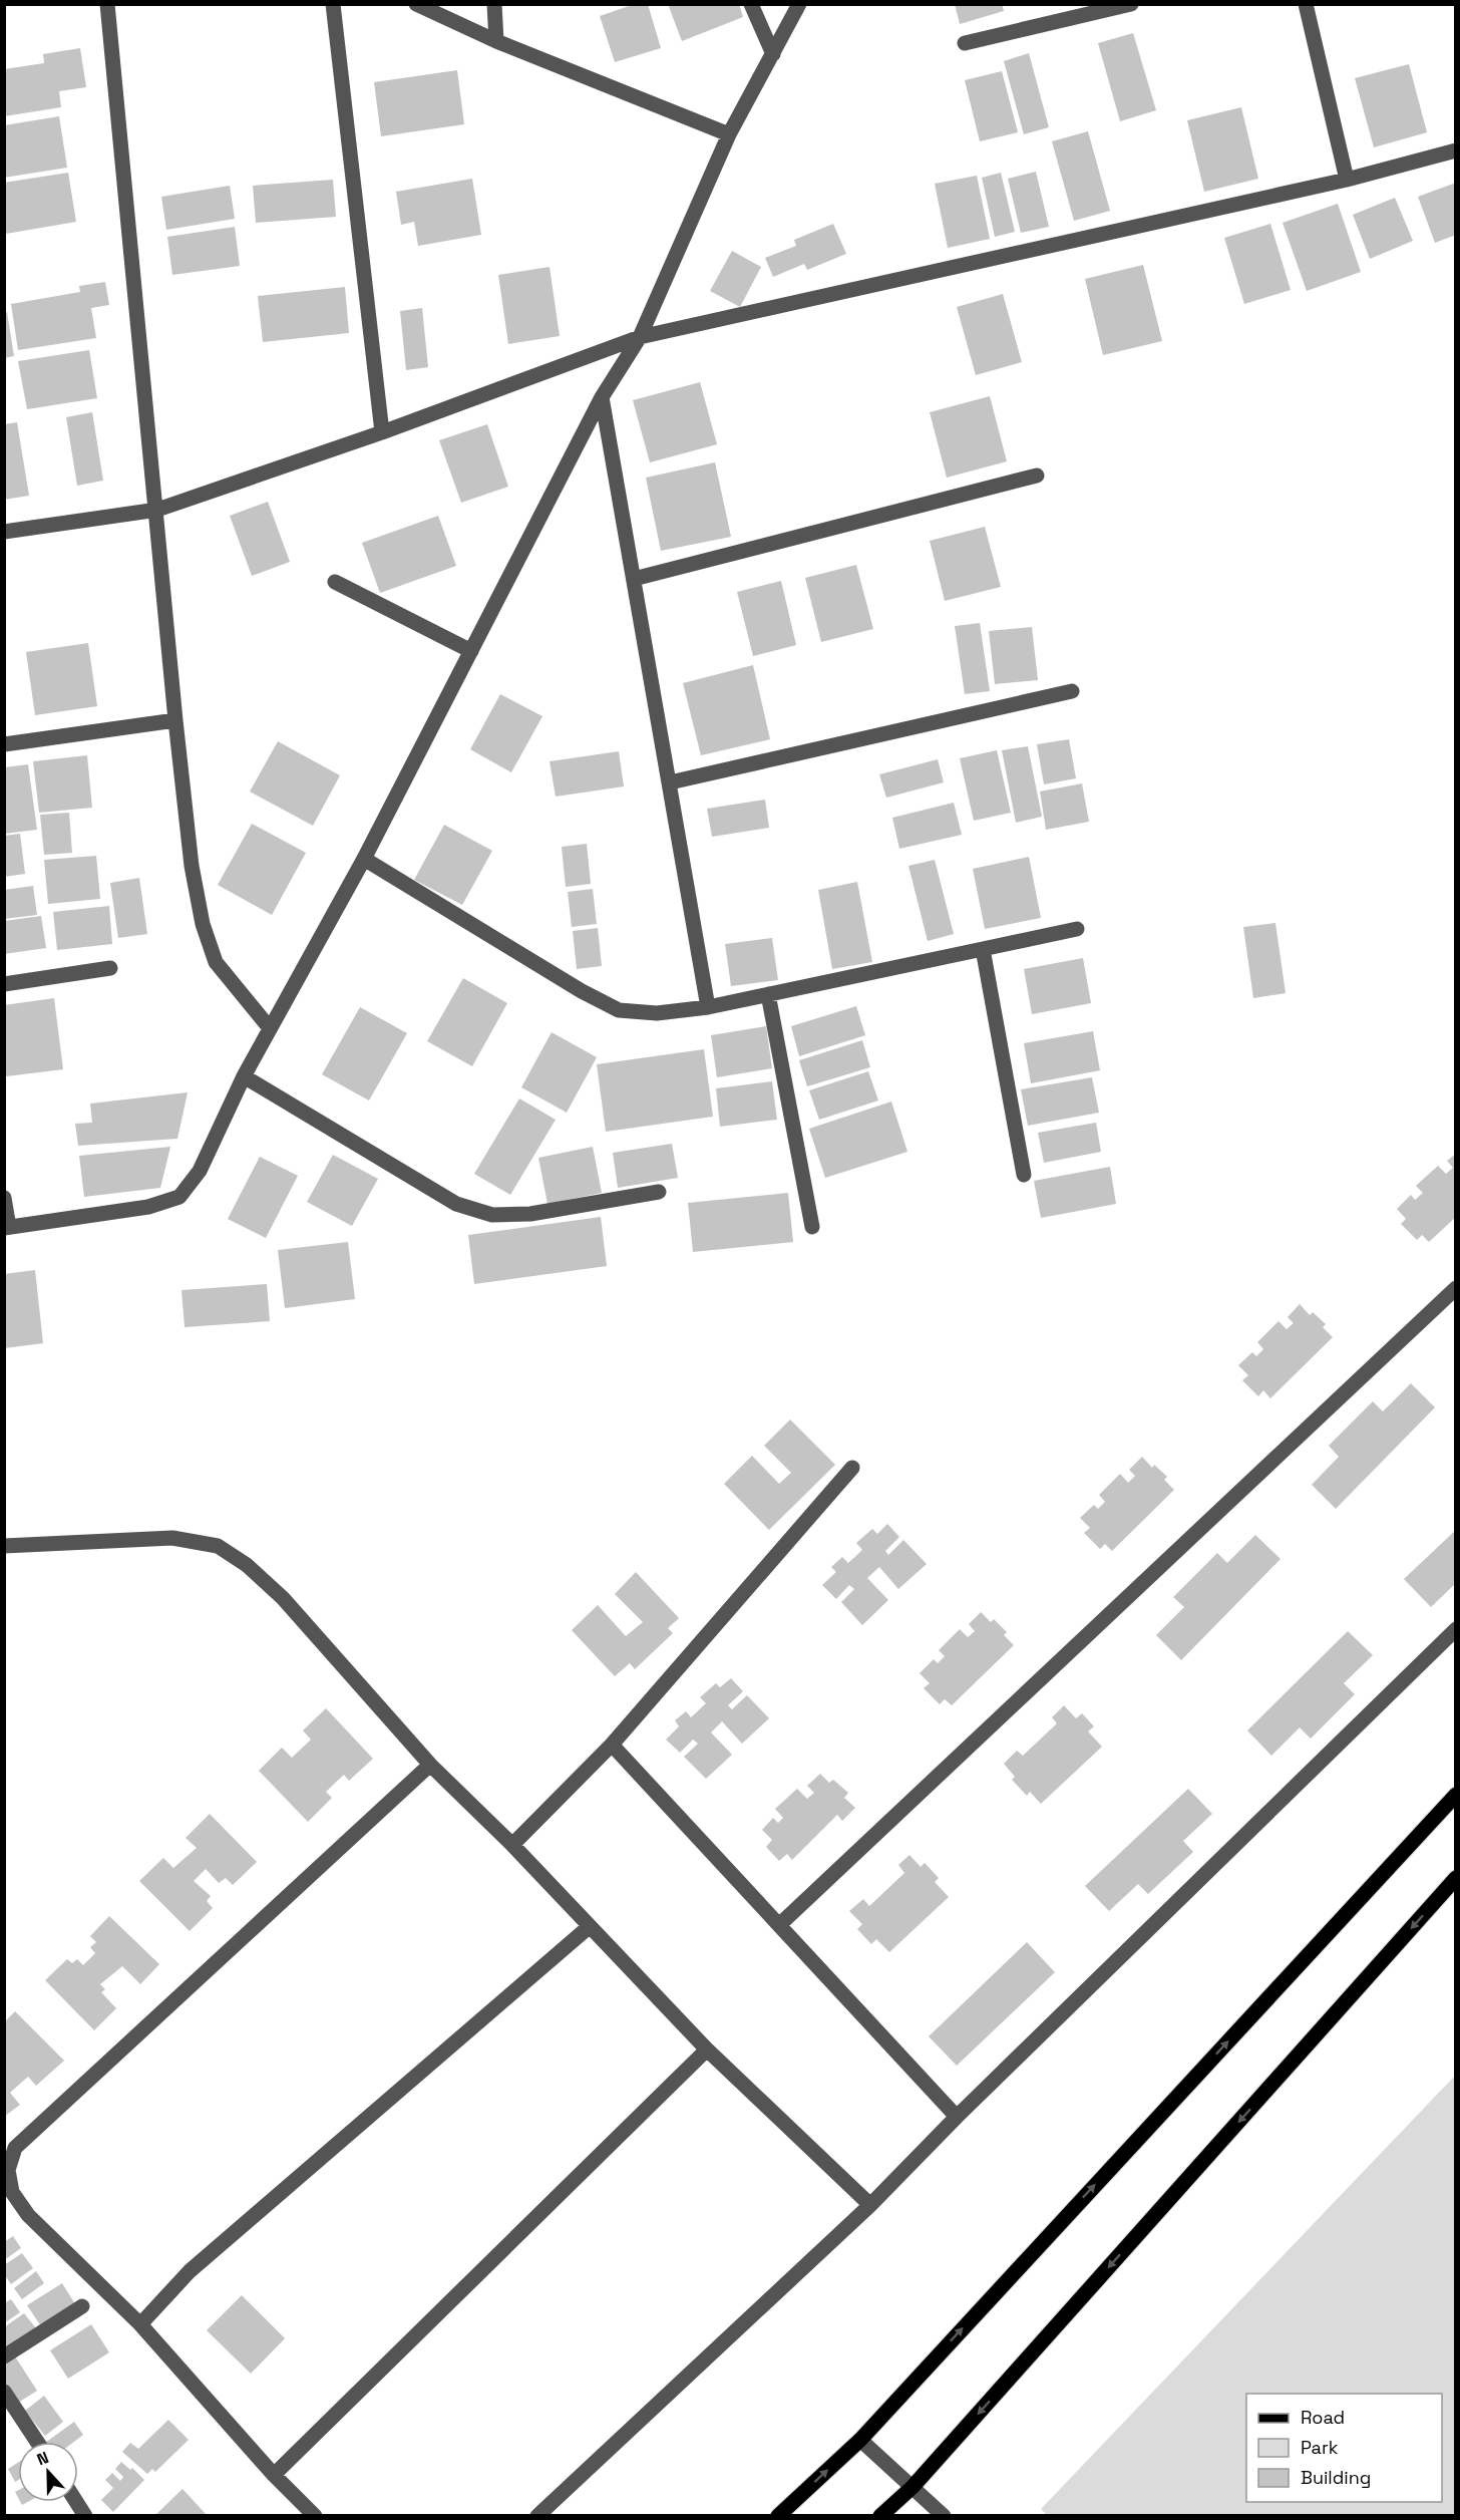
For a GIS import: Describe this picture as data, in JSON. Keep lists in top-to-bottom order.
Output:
{
  "legend": ["Road", "Park", "Building"],
  "north": "top"
}
